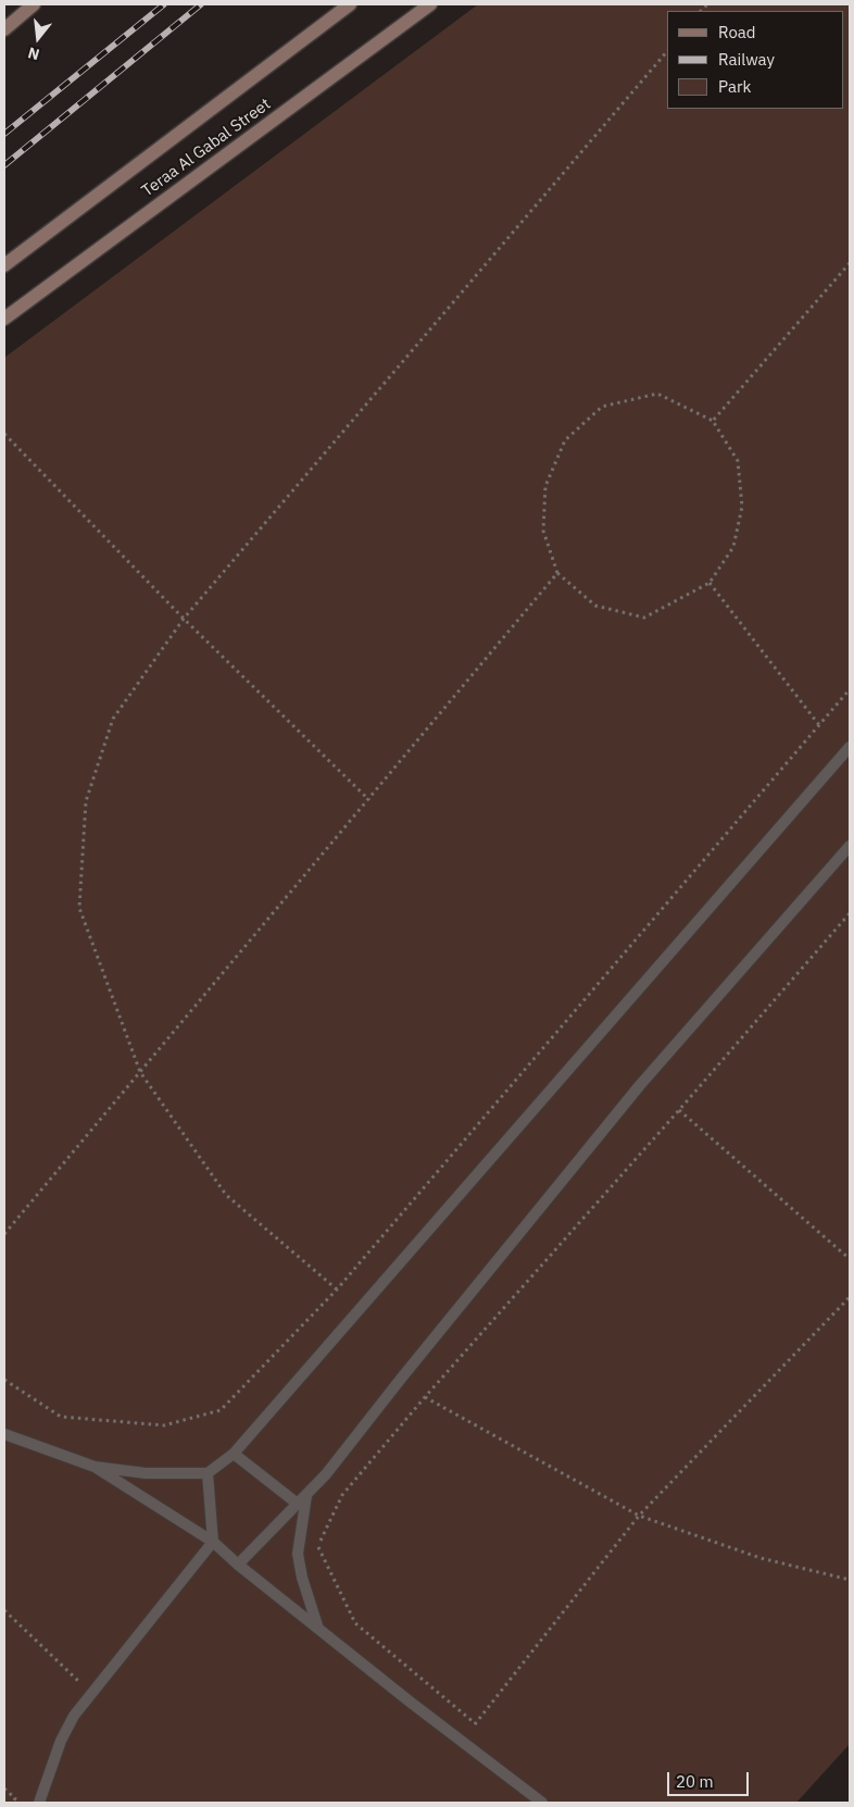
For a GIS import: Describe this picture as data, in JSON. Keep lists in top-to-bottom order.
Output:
{
  "streets": {
    "main road": ["Teraa Al Gabal Street"]
  },
  "legend": ["Road", "Railway", "Park"],
  "scale_bar": "20 m",
  "north": "bottom"
}
